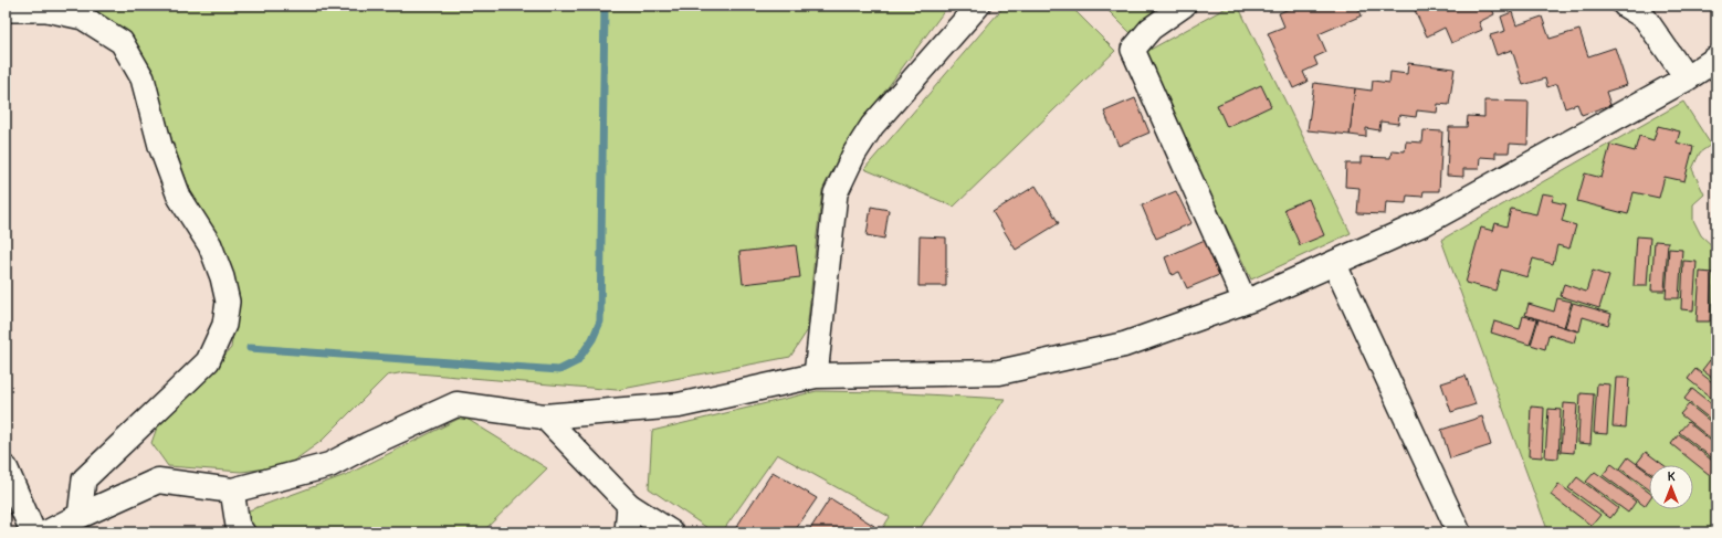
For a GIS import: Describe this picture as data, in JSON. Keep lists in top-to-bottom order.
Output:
{
  "north": "top"
}
